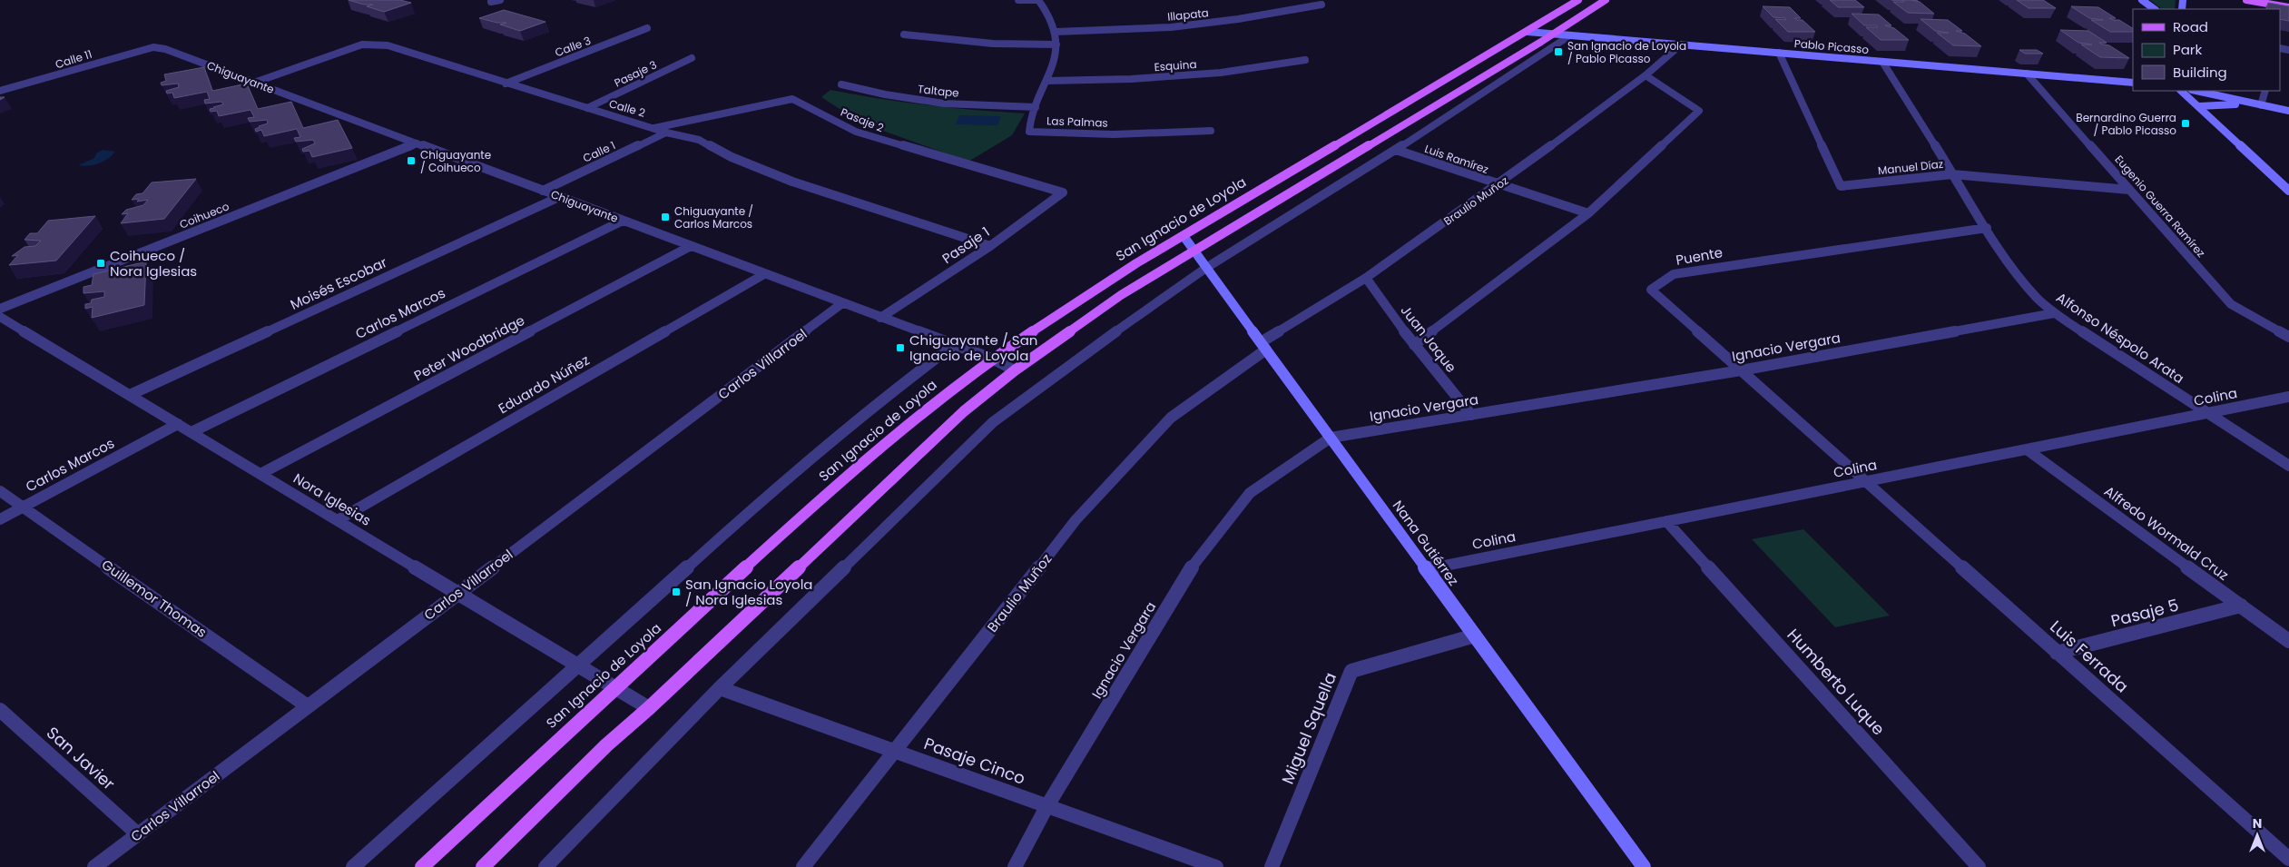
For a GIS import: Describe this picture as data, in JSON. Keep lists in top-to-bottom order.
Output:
{
  "streets": {
    "main road": ["San Ignacio de Loyola"],
    "street": [
      "Illapata",
      "Calle 3",
      "Pablo Picasso",
      "Calle 11",
      "Esquina",
      "Pasaje 3",
      "Chiguayante",
      "Taltape",
      "Calle 2",
      "Pasaje 2",
      "Las Palmas",
      "Calle 1",
      "Luis Ramírez",
      "Manuel Díaz",
      "Braulio Muñoz",
      "Eugenio Guerra Ramírez",
      "Coihueco",
      "Pasaje 1",
      "Puente",
      "Moisés Escobar",
      "Carlos Marcos",
      "Alfonso Néspolo Arata",
      "Juan Jaque",
      "Ignacio Vergara",
      "Peter Woodbridge",
      "Carlos Villarroel",
      "Eduardo Núñez",
      "Colina",
      "Nora Iglesias",
      "Alfredo Wormald Cruz",
      "Nana Gutiérrez",
      "Guillemor Thomas",
      "Pasaje 5",
      "Luis Ferrada",
      "Humberto Luque",
      "Miguel Squella",
      "San Javier",
      "Pasaje Cinco"
    ]
  },
  "crossings": [
    ["Illapata", "Las Palmas"],
    ["Calle 3", "Calle 2"],
    ["Pablo Picasso", "Manuel Díaz"],
    ["Pablo Picasso", "Braulio Muñoz"],
    ["Pablo Picasso", "Eugenio Guerra Ramírez"],
    ["Pablo Picasso", "San Ignacio de Loyola"],
    ["Pablo Picasso", "Alfonso Néspolo Arata"],
    ["Calle 11", "Chiguayante"],
    ["Esquina", "Las Palmas"],
    ["Pasaje 3", "Calle 2"],
    ["Chiguayante", "Calle 2"],
    ["Chiguayante", "Calle 1"],
    ["Chiguayante", "Coihueco"],
    ["Chiguayante", "San Ignacio de Loyola"],
    ["Chiguayante", "Pasaje 1"],
    ["Chiguayante", "Moisés Escobar"],
    ["Chiguayante", "Carlos Marcos"],
    ["Chiguayante", "Peter Woodbridge"],
    ["Chiguayante", "Carlos Villarroel"],
    ["Chiguayante", "Eduardo Núñez"],
    ["Taltape", "Las Palmas"],
    ["Calle 2", "Pasaje 2"],
    ["Calle 2", "Calle 1"],
    ["Calle 2", "Pasaje 1"],
    ["Pasaje 2", "Pasaje 1"],
    ["Luis Ramírez", "Braulio Muñoz"],
    ["Manuel Díaz", "Eugenio Guerra Ramírez"],
    ["Manuel Díaz", "Alfonso Néspolo Arata"],
    ["Braulio Muñoz", "Juan Jaque"],
    ["Braulio Muñoz", "Nana Gutiérrez"],
    ["Braulio Muñoz", "Pasaje Cinco"],
    ["San Ignacio de Loyola", "Nora Iglesias"],
    ["San Ignacio de Loyola", "Nana Gutiérrez"],
    ["Puente", "Alfonso Néspolo Arata"],
    ["Puente", "Ignacio Vergara"],
    ["Puente", "Colina"],
    ["Puente", "Luis Ferrada"],
    ["Moisés Escobar", "Nora Iglesias"],
    ["Carlos Marcos", "Nora Iglesias"],
    ["Carlos Marcos", "Guillemor Thomas"],
    ["Alfonso Néspolo Arata", "Ignacio Vergara"],
    ["Alfonso Néspolo Arata", "Colina"],
    ["Juan Jaque", "Ignacio Vergara"],
    ["Ignacio Vergara", "Nana Gutiérrez"],
    ["Ignacio Vergara", "Pasaje Cinco"],
    ["Peter Woodbridge", "Nora Iglesias"],
    ["Carlos Villarroel", "Nora Iglesias"],
    ["Carlos Villarroel", "Guillemor Thomas"],
    ["Carlos Villarroel", "San Javier"],
    ["Eduardo Núñez", "Nora Iglesias"],
    ["Colina", "Alfredo Wormald Cruz"],
    ["Colina", "Nana Gutiérrez"],
    ["Colina", "Luis Ferrada"],
    ["Colina", "Humberto Luque"],
    ["Alfredo Wormald Cruz", "Pasaje 5"],
    ["Nana Gutiérrez", "Miguel Squella"],
    ["Pasaje 5", "Luis Ferrada"]
  ],
  "places": {
    "transit": [
      "San Ignacio de Loyola / Pablo Picasso",
      "Bernardino Guerra / Pablo Picasso",
      "Chiguayante / Coihueco",
      "Chiguayante / Carlos Marcos",
      "Coihueco / Nora Iglesias",
      "Chiguayante / San Ignacio de Loyola",
      "San Ignacio Loyola / Nora Iglesias"
    ]
  },
  "legend": ["Road", "Park", "Building"],
  "north": "top"
}
